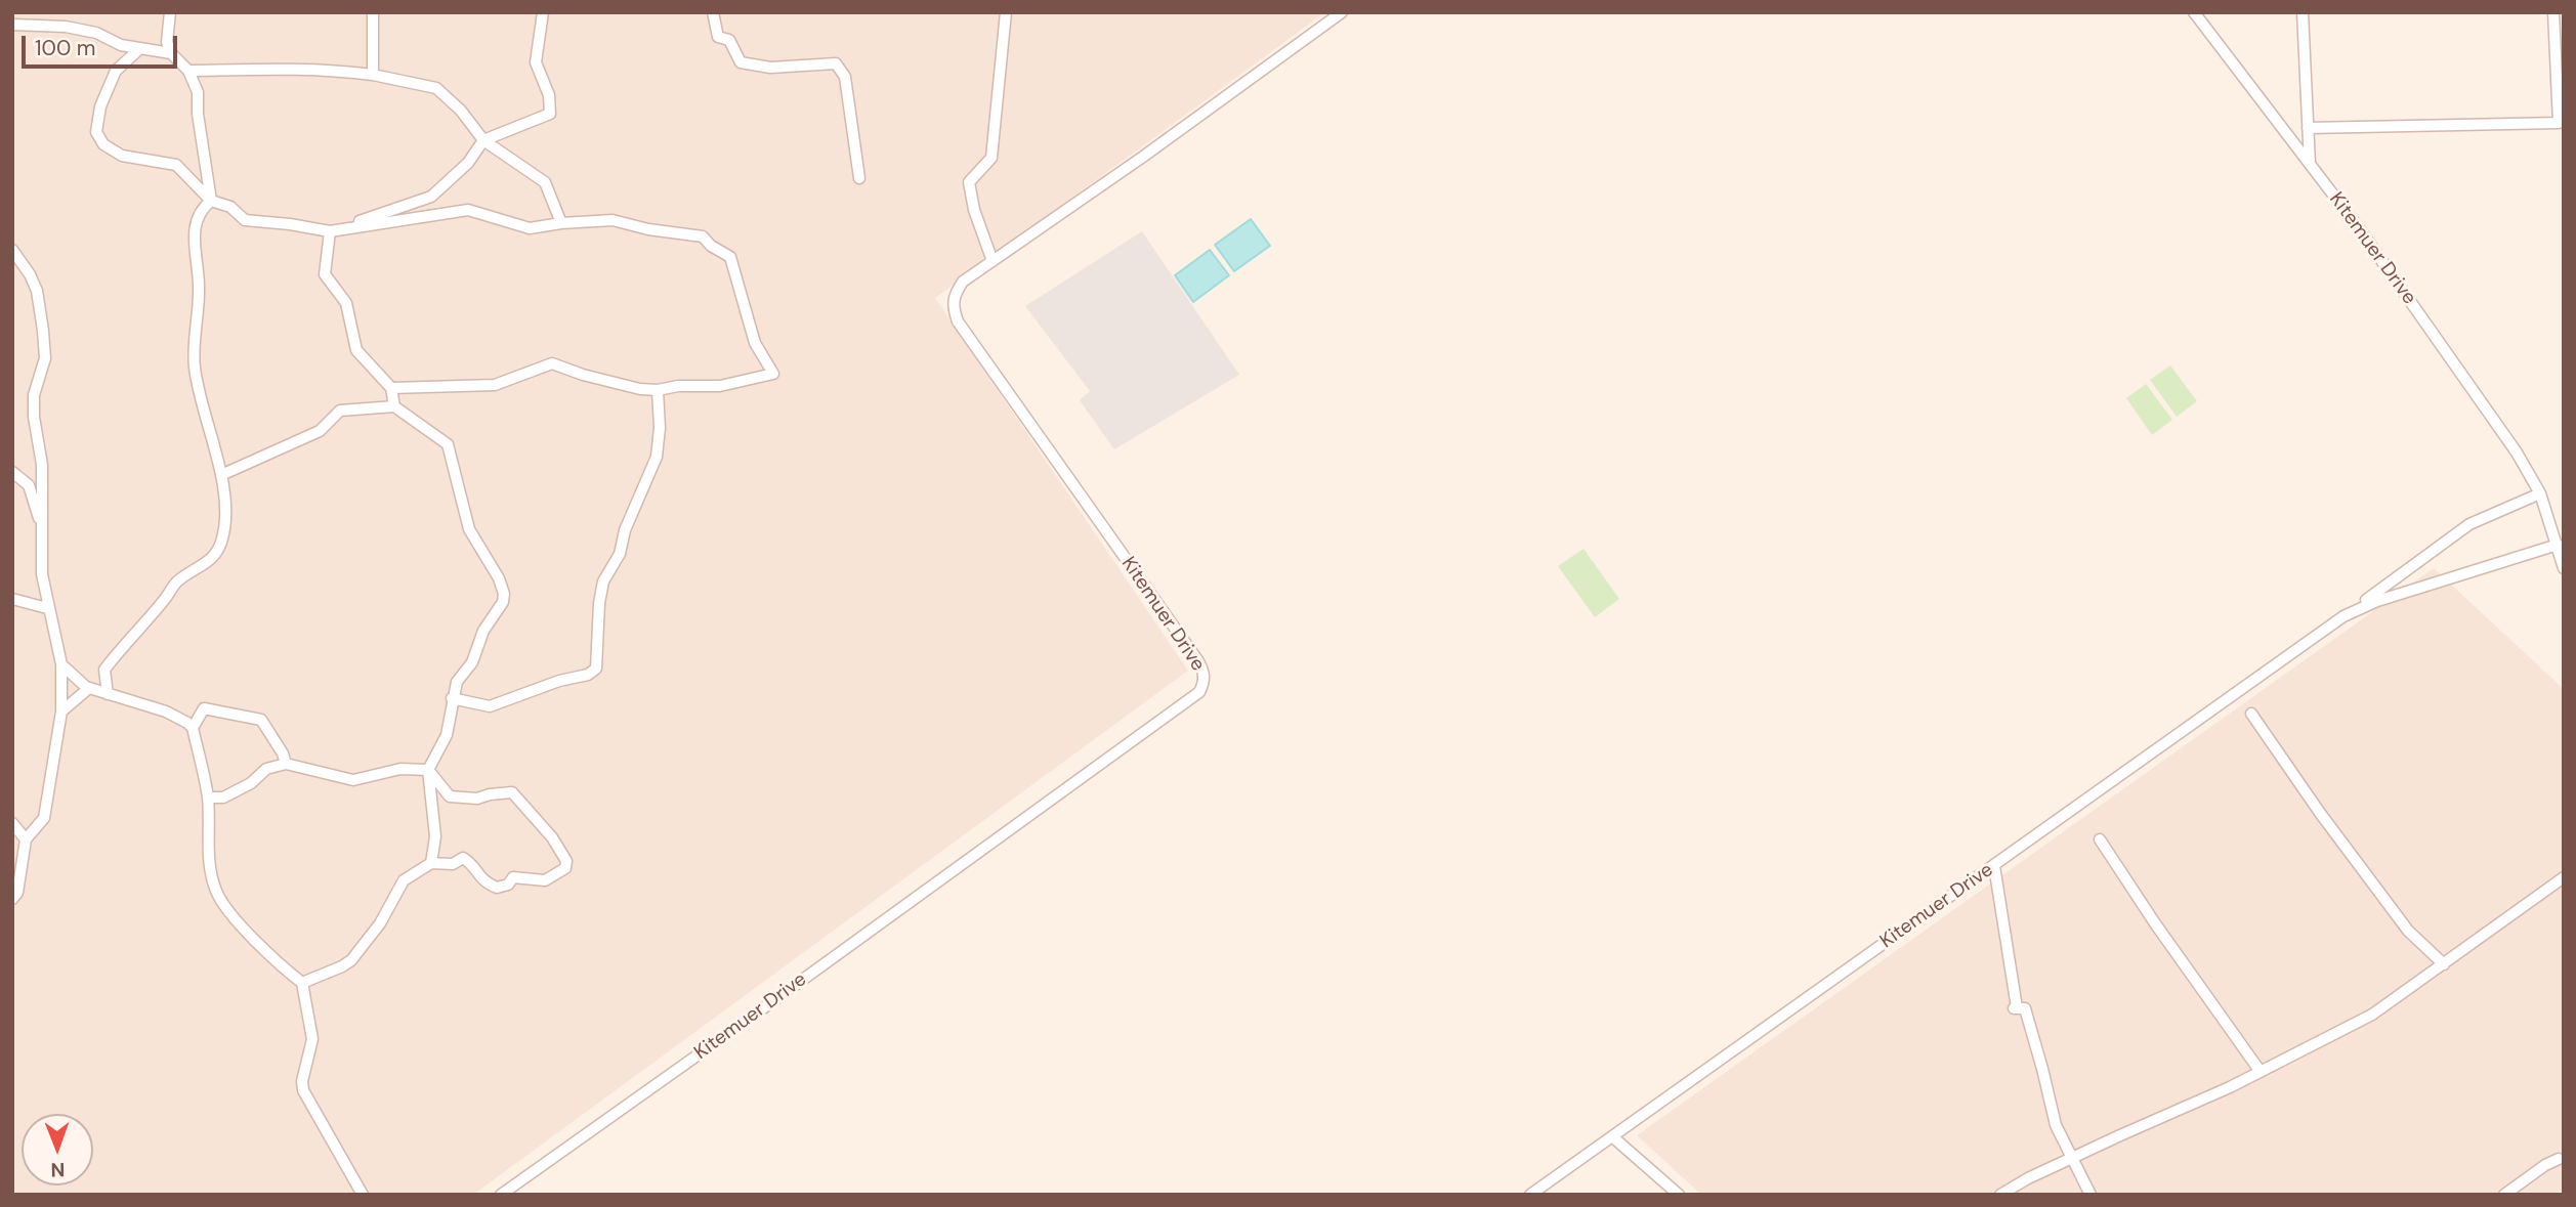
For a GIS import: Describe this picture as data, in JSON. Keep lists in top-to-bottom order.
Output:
{
  "streets": {
    "street": ["Kitemuer Drive"]
  },
  "scale_bar": "100 m",
  "north": "bottom"
}
